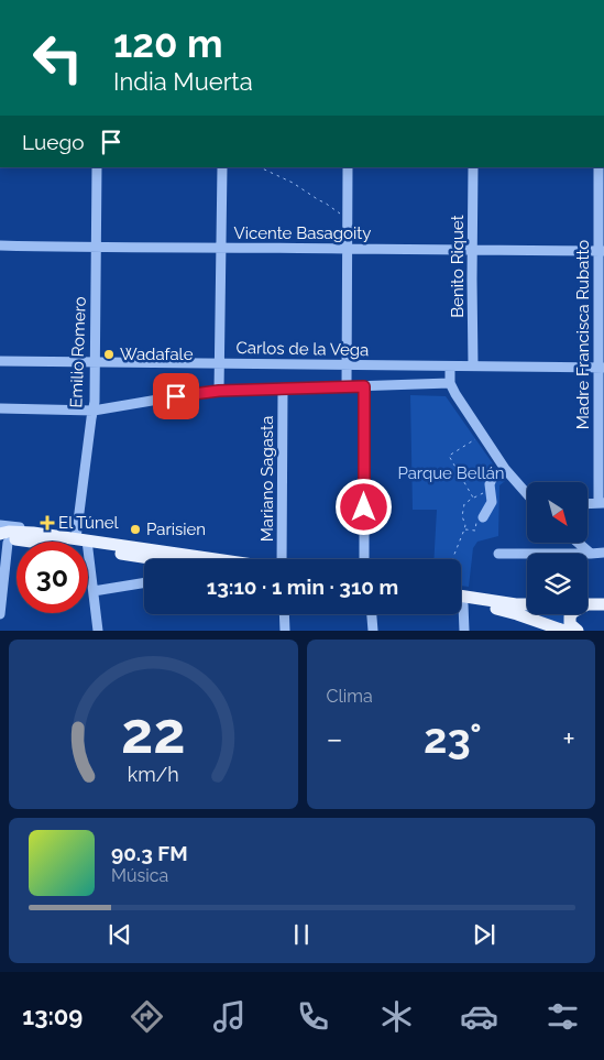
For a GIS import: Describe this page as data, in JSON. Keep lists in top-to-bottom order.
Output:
{
  "streets": {
    "street": [
      "Vicente Basagoity",
      "Benito Riquet",
      "Madre Francisca Rubatto",
      "Carlos de la Vega",
      "Emilio Romero",
      "Mariano Sagasta"
    ]
  },
  "crossings": [
    ["Vicente Basagoity", "Benito Riquet"],
    ["Vicente Basagoity", "Madre Francisca Rubatto"],
    ["Vicente Basagoity", "Emilio Romero"],
    ["Benito Riquet", "Carlos de la Vega"],
    ["Madre Francisca Rubatto", "Carlos de la Vega"],
    ["Carlos de la Vega", "Emilio Romero"]
  ],
  "parks": ["Parque Bellán"],
  "places": {
    "other": ["Wadafale", "Parisien"],
    "health": ["El Túnel"]
  },
  "north": "bottom right",
  "page": {
    "turn": ["120 m", "India Muerta"],
    "then": "Luego",
    "limit": "30",
    "trip": "13:10 · 1 min · 310 m",
    "tile": "Clima",
    "heat": ["−", "23°", "+"],
    "song": ["90.3 FM", "Música"],
    "tabs": "13:09",
    "gauge": ["22", "km/h"]
  }
}
